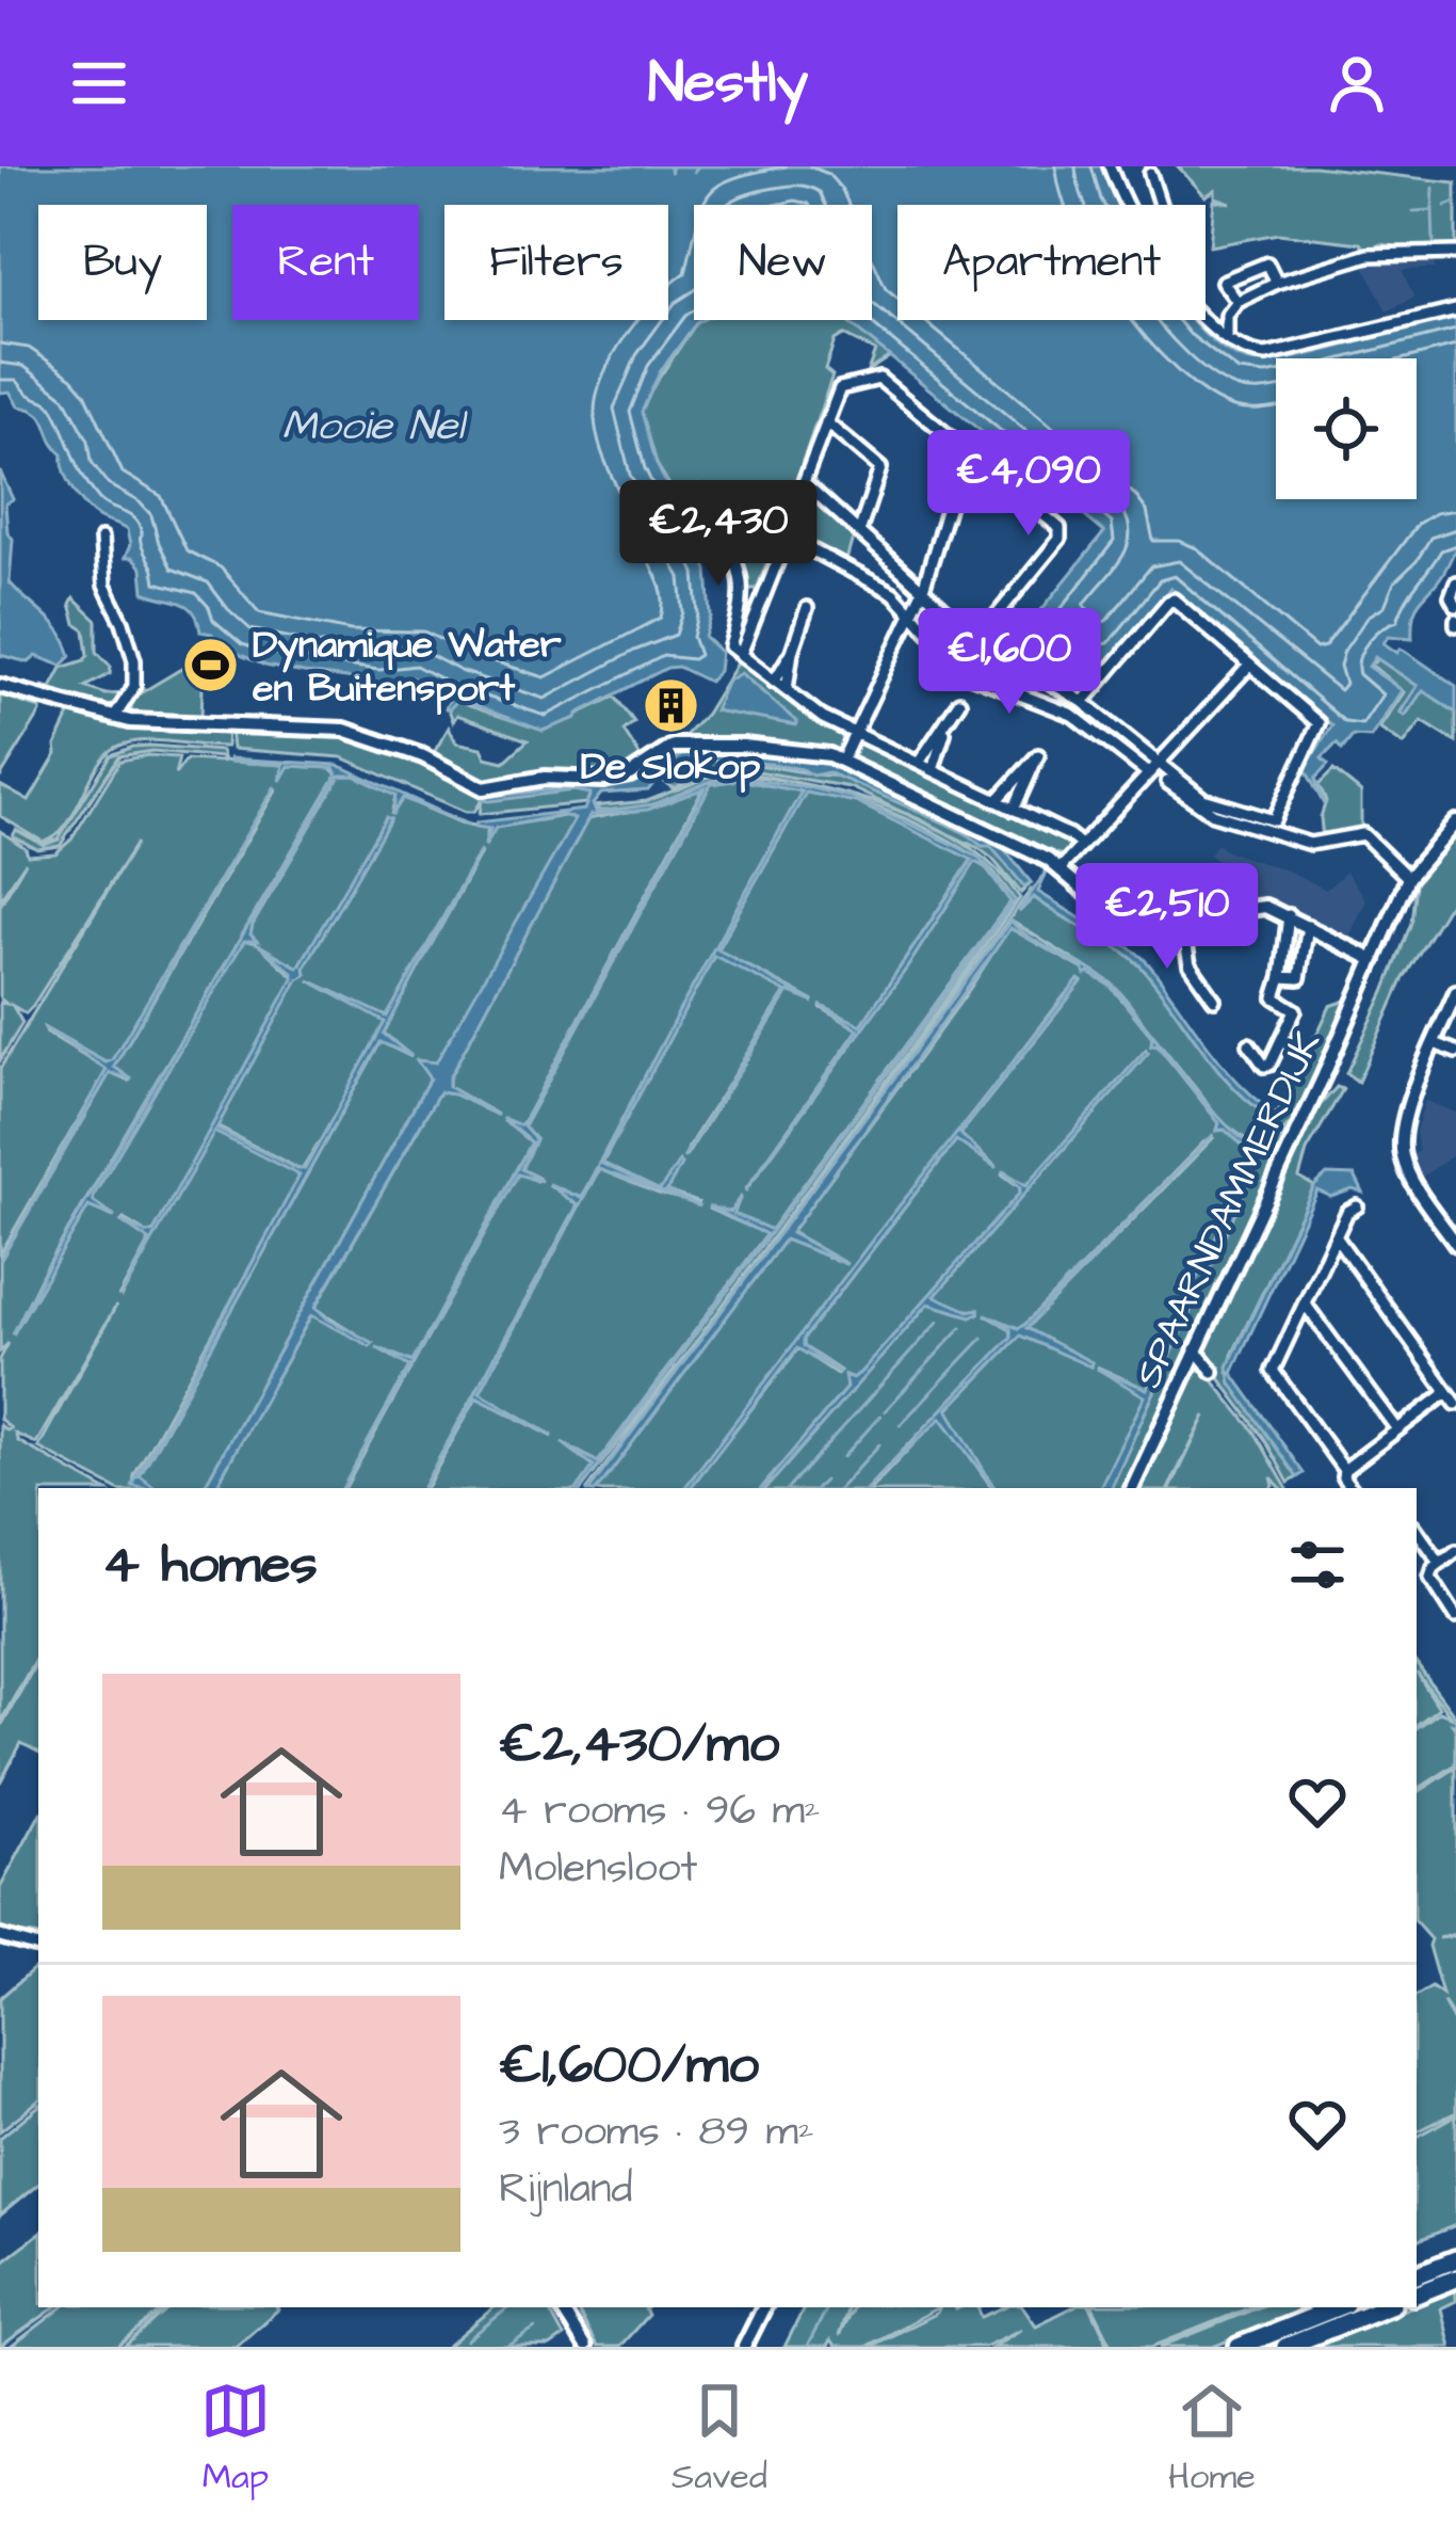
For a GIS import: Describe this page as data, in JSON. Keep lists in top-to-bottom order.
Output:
{
  "streets": {
    "street": ["SPAARNDAMMERDIJK"]
  },
  "water": ["Mooie Nel"],
  "places": {
    "sports": ["Dynamique Water en Buitensport"],
    "building": ["De Slokop"]
  },
  "page": {
    "header": "Nestly",
    "chip": [
      "Buy",
      "Rent",
      "Filters",
      "New",
      "Apartment"
    ],
    "price": [
      "€4,090",
      "€2,430",
      "€1,600",
      "€2,510"
    ],
    "heading": "4 homes",
    "list": [
      {
        "name": "€2,430/mo",
        "note": "4 rooms · 96 m² · Molensloot"
      },
      {
        "name": "€1,600/mo",
        "note": "3 rooms · 89 m² · Rijnland"
      }
    ],
    "tabs": ["Map", "Saved", "Home"]
  }
}
